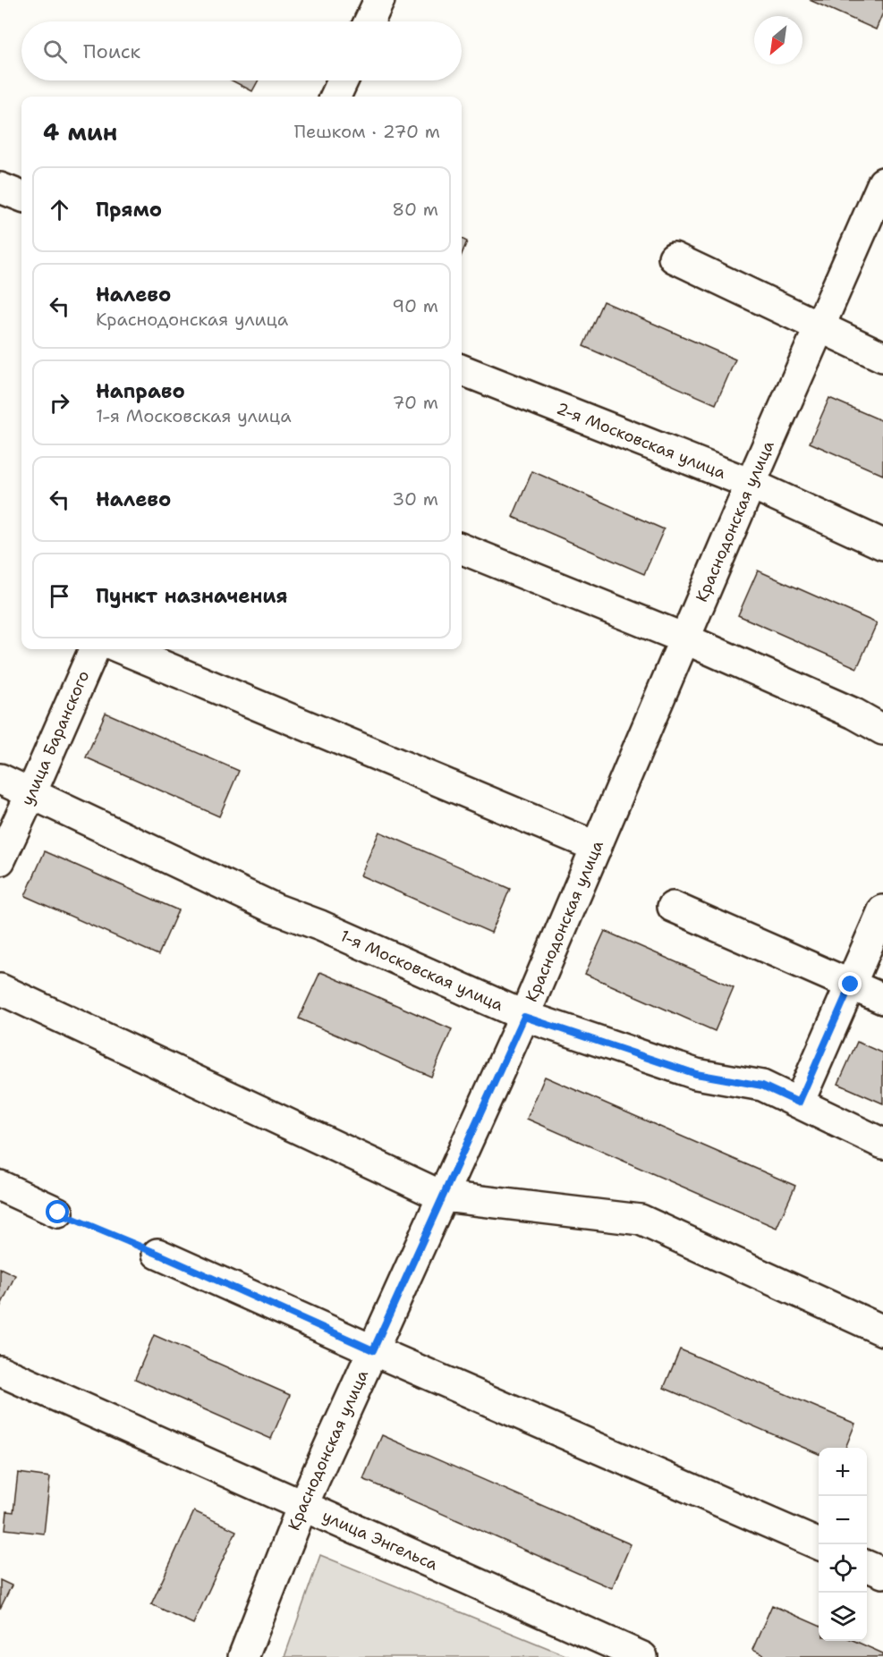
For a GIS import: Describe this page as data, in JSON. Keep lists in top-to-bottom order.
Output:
{
  "streets": {
    "street": [
      "2-я Московская улица",
      "Краснодонская улица",
      "улица Баранского",
      "1-я Московская улица",
      "улица Энгельса"
    ]
  },
  "crossings": [
    ["2-я Московская улица", "Краснодонская улица"],
    ["Краснодонская улица", "1-я Московская улица"],
    ["Краснодонская улица", "улица Энгельса"],
    ["улица Баранского", "1-я Московская улица"]
  ],
  "north": "bottom left",
  "page": {
    "search": "Поиск",
    "heading": ["4 мин", "Пешком · 270 m"],
    "list": [
      ["Прямо", "80 m"],
      ["Налево", "Краснодонская улица", "90 m"],
      ["Направо", "1-я Московская улица", "70 m"],
      ["Налево", "30 m"],
      "Пункт назначения"
    ],
    "map_buttons": ["+", "−"]
  }
}
